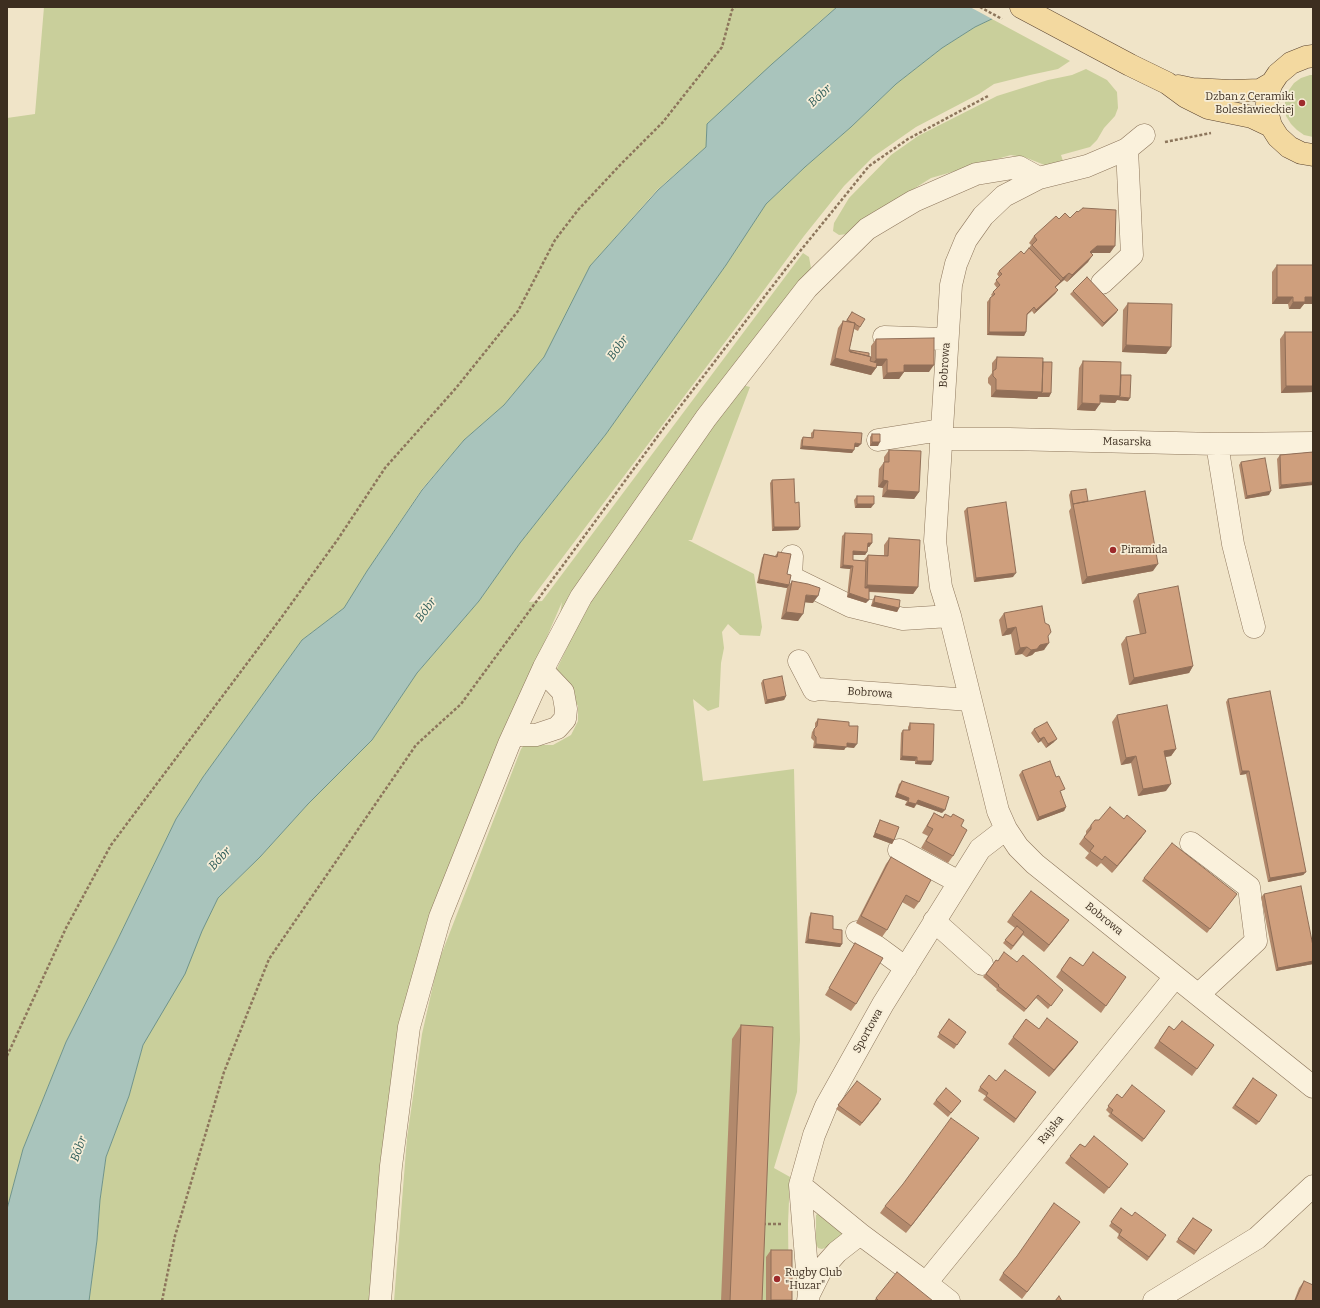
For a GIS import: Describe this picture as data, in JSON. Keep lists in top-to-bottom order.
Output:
{
  "streets": {
    "street": [
      "Bobrowa",
      "Masarska",
      "Sportowa",
      "Rajska"
    ]
  },
  "crossings": [
    ["Bobrowa", "Masarska"],
    ["Bobrowa", "Sportowa"],
    ["Bobrowa", "Rajska"]
  ],
  "water": ["Bóbr"],
  "places": ["Dzban z Ceramiki Bolesławieckiej", "Piramida", "Rugby Club \"Huzar\""]
}
